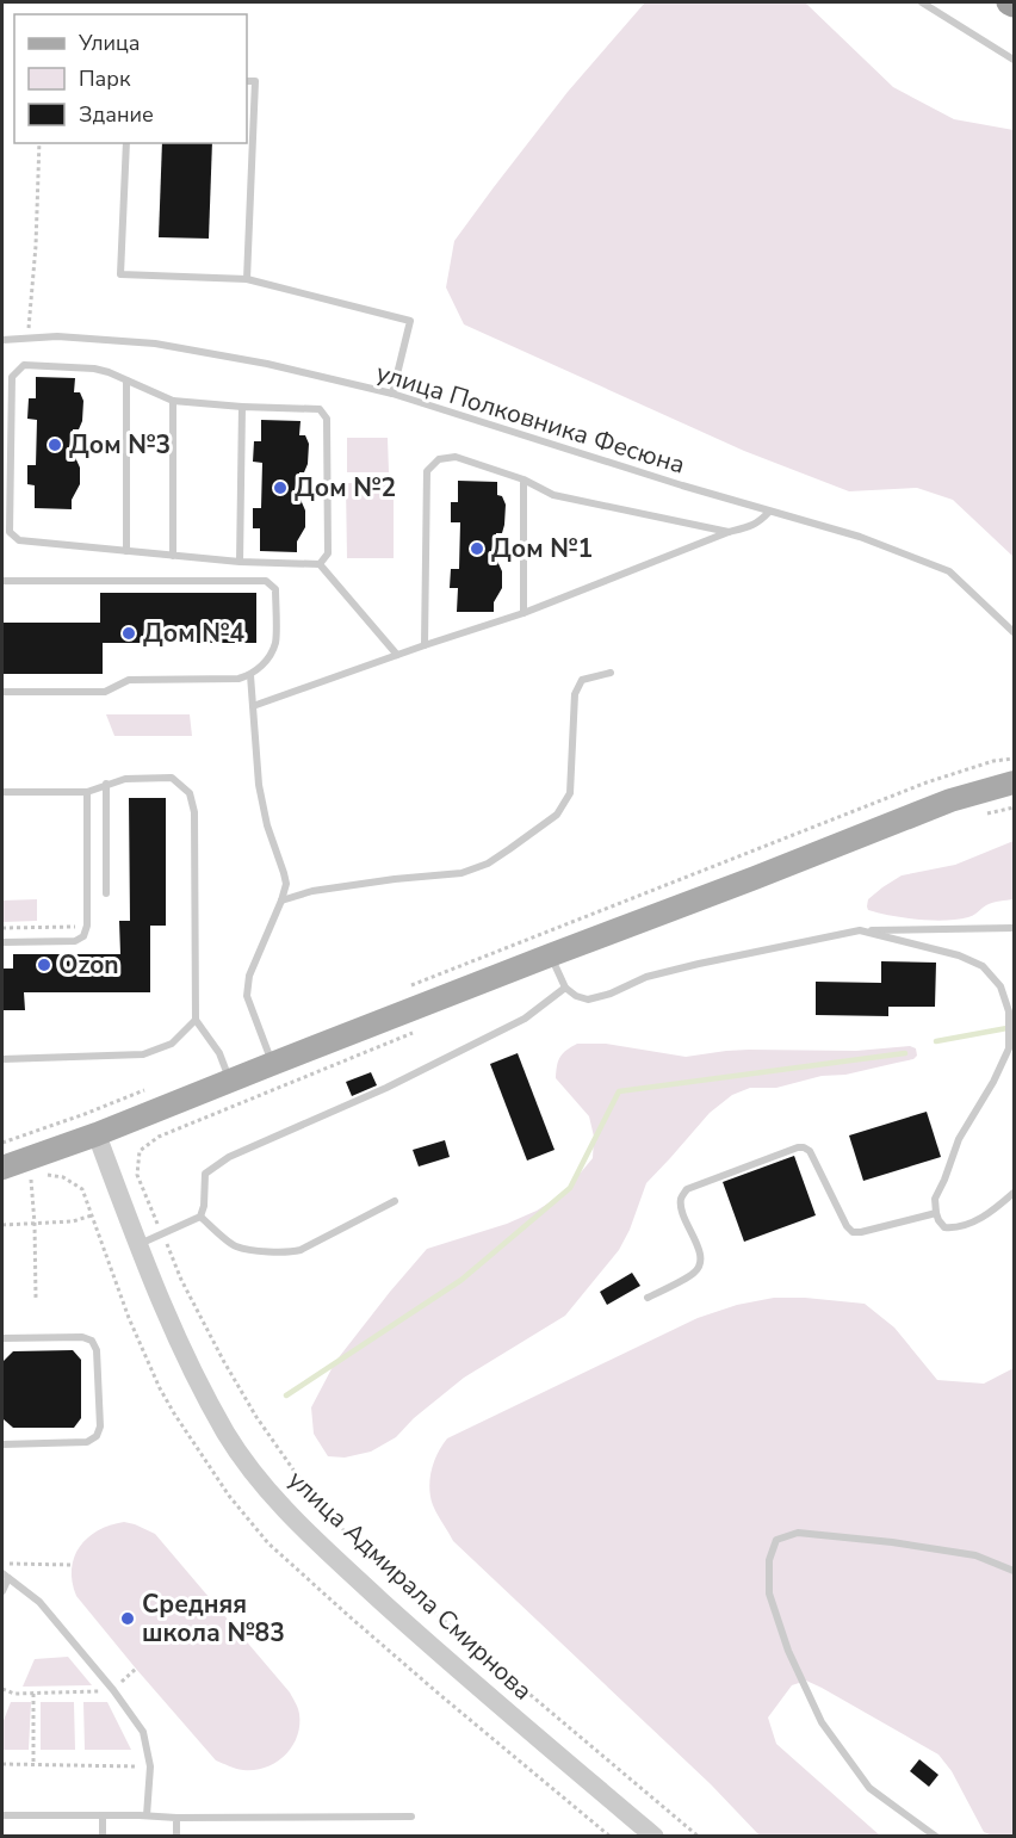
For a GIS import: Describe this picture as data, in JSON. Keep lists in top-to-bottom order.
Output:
{
  "streets": {
    "street": ["улица Адмирала Смирнова"],
    "lane": ["улица Полковника Фесюна"]
  },
  "places": [
    "Дом №3",
    "Дом №2",
    "Дом №1",
    "Дом №4",
    "Ozon",
    "Средняя школа №83"
  ],
  "legend": ["Улица", "Парк", "Здание"]
}
